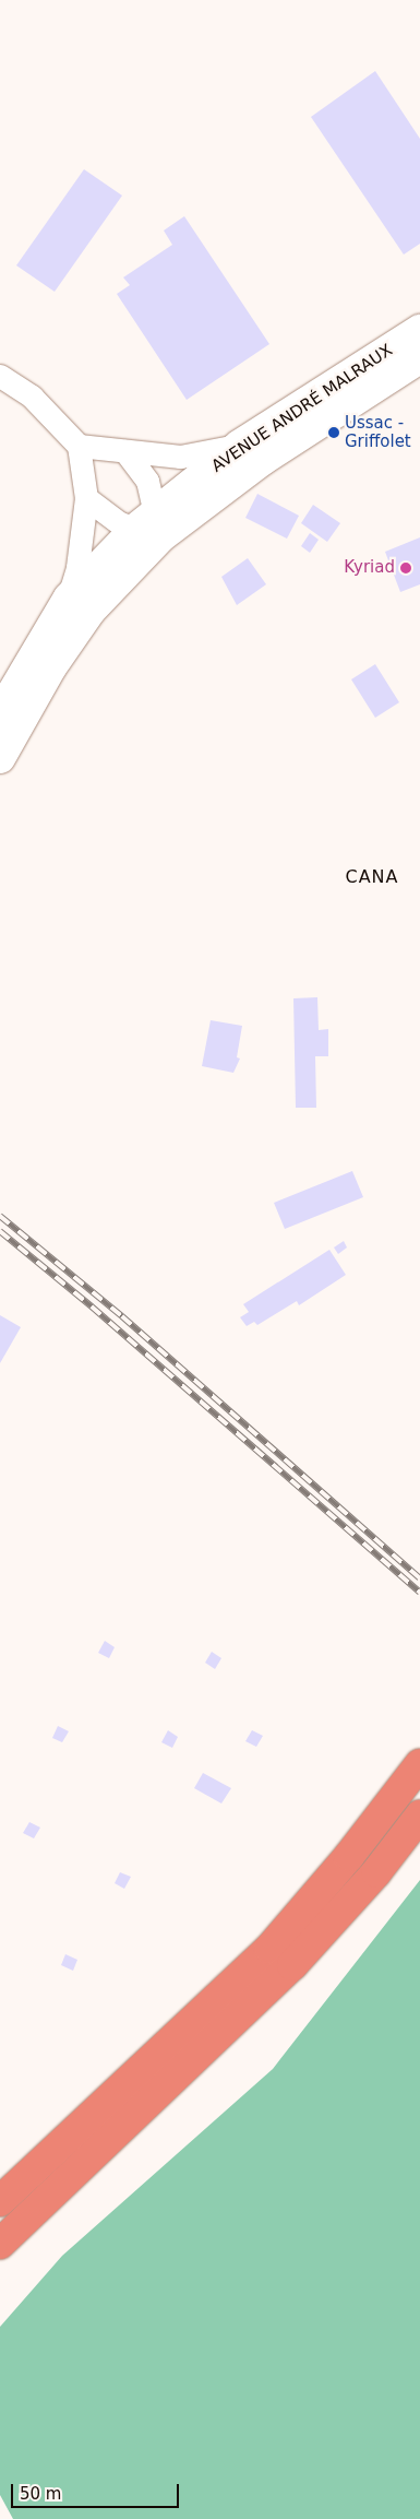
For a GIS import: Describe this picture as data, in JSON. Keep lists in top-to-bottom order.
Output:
{
  "streets": {
    "street": ["AVENUE ANDRÉ MALRAUX"]
  },
  "districts": ["CANA"],
  "places": ["Ussac - Griffolet", "Kyriad"],
  "scale_bar": "50 m"
}
